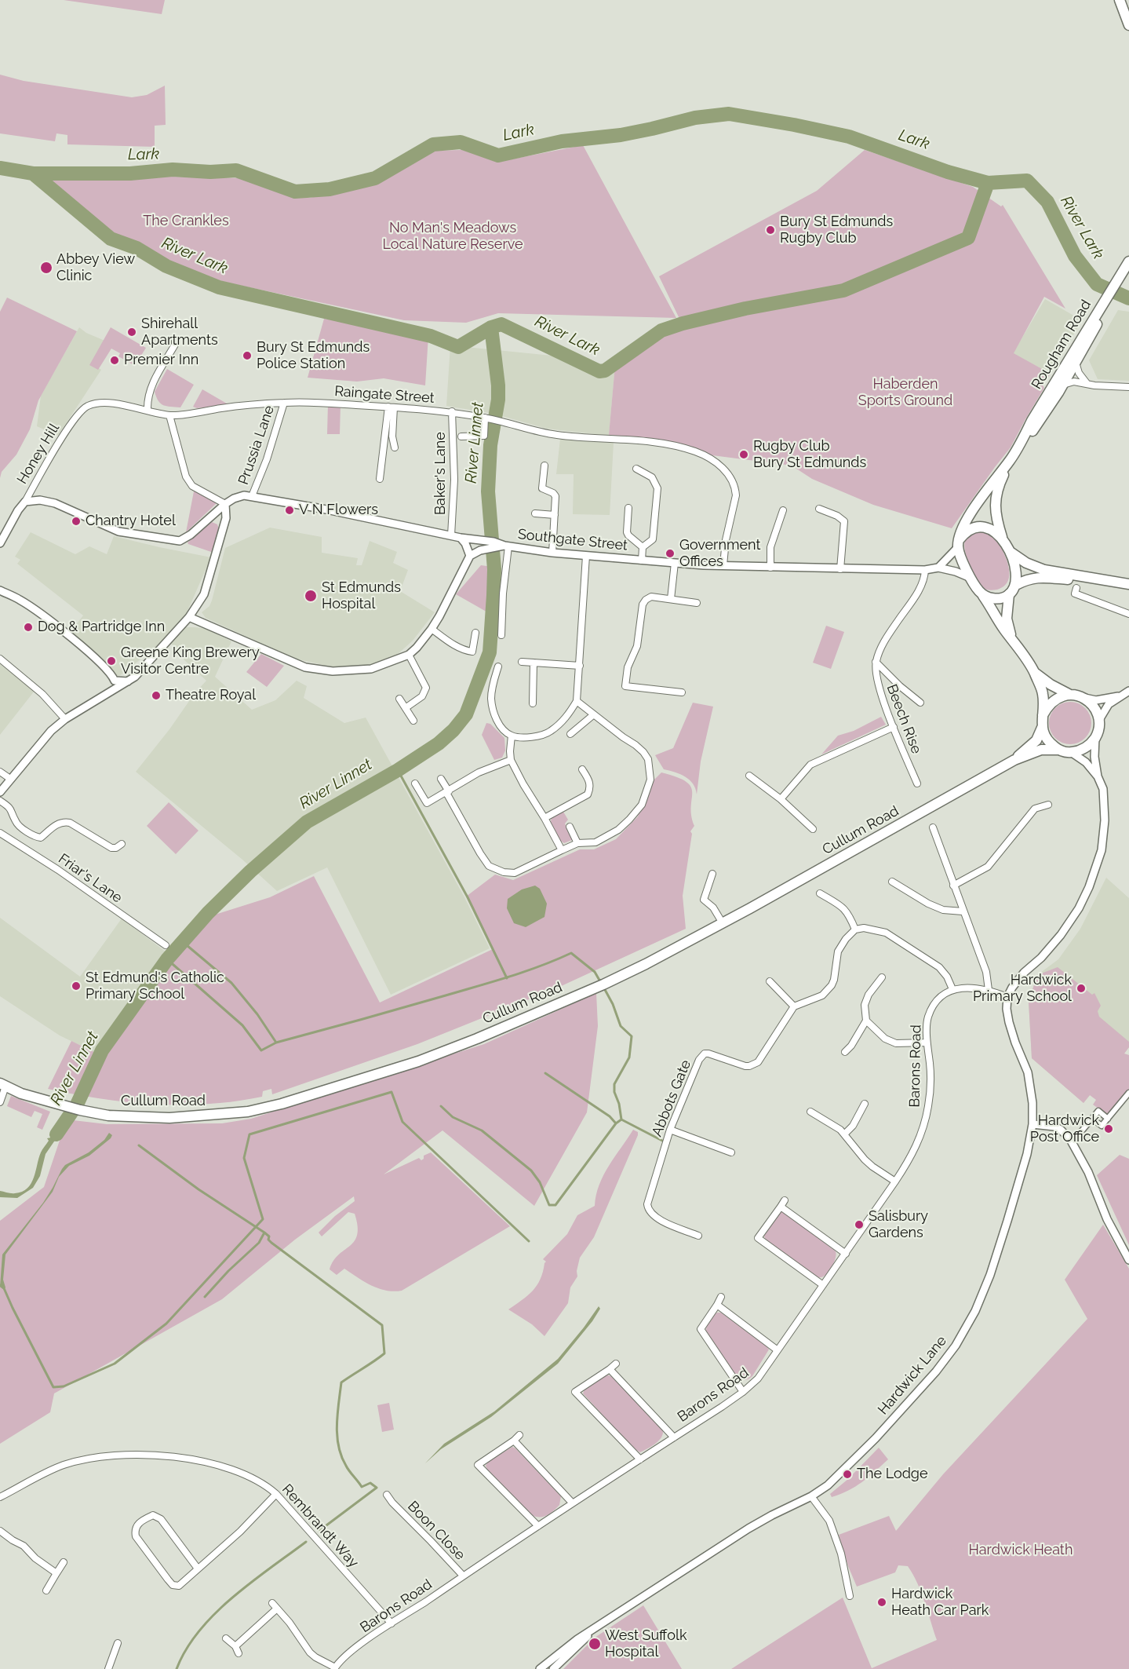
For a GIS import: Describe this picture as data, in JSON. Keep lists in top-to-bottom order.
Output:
{
  "streets": {
    "main road": ["Rougham Road", "Cullum Road"],
    "street": [
      "Raingate Street",
      "Prussia Lane",
      "Honey Hill",
      "Baker's Lane",
      "Southgate Street",
      "Beech Rise",
      "Friar's Lane",
      "Barons Road",
      "Abbots Gate",
      "Hardwick Lane",
      "Rembrandt Way",
      "Boon Close"
    ]
  },
  "crossings": [
    ["Raingate Street", "Prussia Lane"],
    ["Raingate Street", "Baker's Lane"],
    ["Raingate Street", "Southgate Street"],
    ["Prussia Lane", "Southgate Street"],
    ["Baker's Lane", "Southgate Street"],
    ["Southgate Street", "Beech Rise"],
    ["Barons Road", "Rembrandt Way"],
    ["Barons Road", "Boon Close"]
  ],
  "water": ["Lark", "River Lark", "River Linnet"],
  "parks": [
    "The Crankles",
    "No Man's Meadows Local Nature Reserve",
    "Haberden Sports Ground",
    "Hardwick Heath"
  ],
  "places": [
    "Bury St Edmunds Rugby Club",
    "Abbey View Clinic",
    "Shirehall Apartments",
    "Bury St Edmunds Police Station",
    "Premier Inn",
    "Rugby Club Bury St Edmunds",
    "V N Flowers",
    "Chantry Hotel",
    "Government Offices",
    "St Edmunds Hospital",
    "Dog & Partridge Inn",
    "Greene King Brewery Visitor Centre",
    "Theatre Royal",
    "St Edmund's Catholic Primary School",
    "Hardwick Primary School",
    "Hardwick Post Office",
    "Salisbury Gardens",
    "The Lodge",
    "Hardwick Heath Car Park",
    "West Suffolk Hospital"
  ]
}
